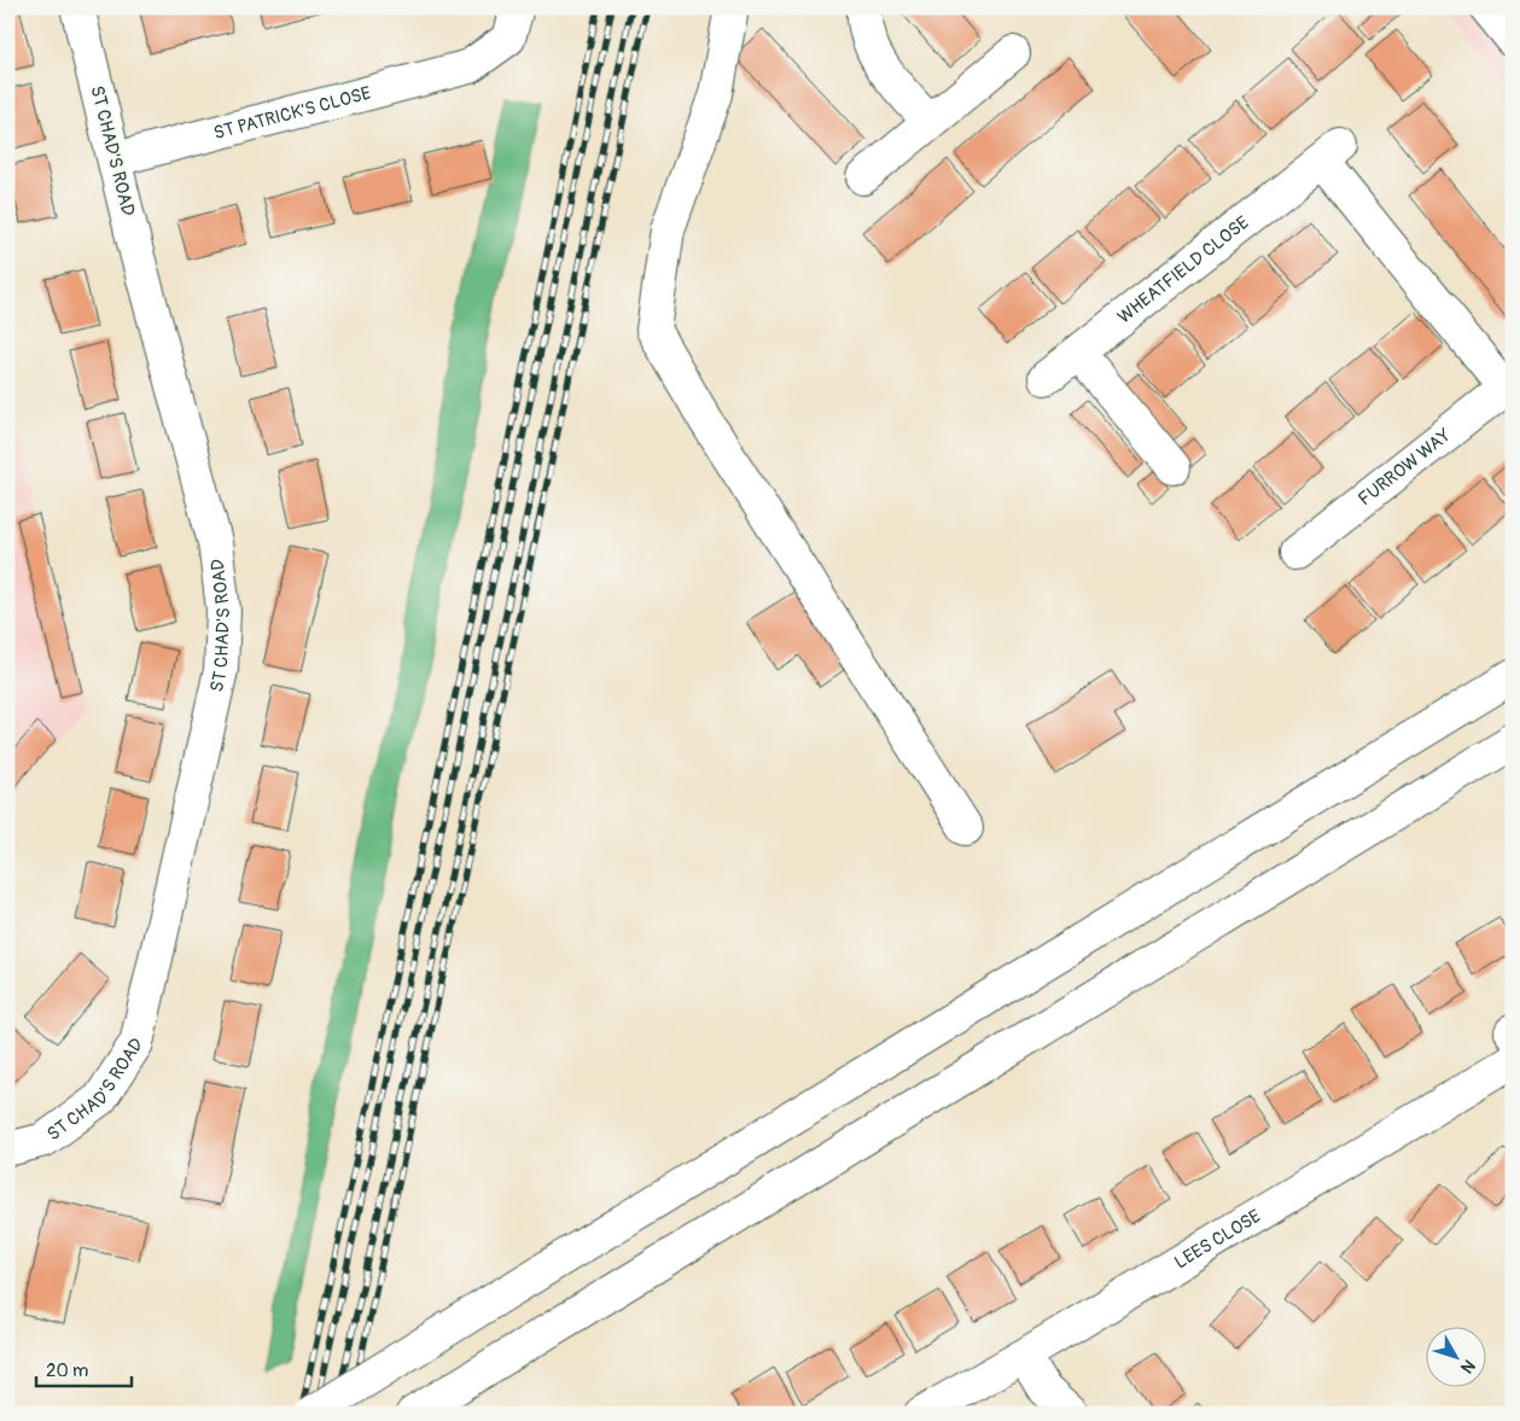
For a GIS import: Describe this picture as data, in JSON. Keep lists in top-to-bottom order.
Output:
{
  "streets": {
    "main road": [
      "ST PATRICK'S CLOSE",
      "ST CHAD'S ROAD",
      "WHEATFIELD CLOSE",
      "FURROW WAY",
      "LEES CLOSE"
    ]
  },
  "crossings": [
    ["ST PATRICK'S CLOSE", "ST CHAD'S ROAD"],
    ["WHEATFIELD CLOSE", "FURROW WAY"]
  ],
  "scale_bar": "20 m",
  "north": "bottom right"
}
